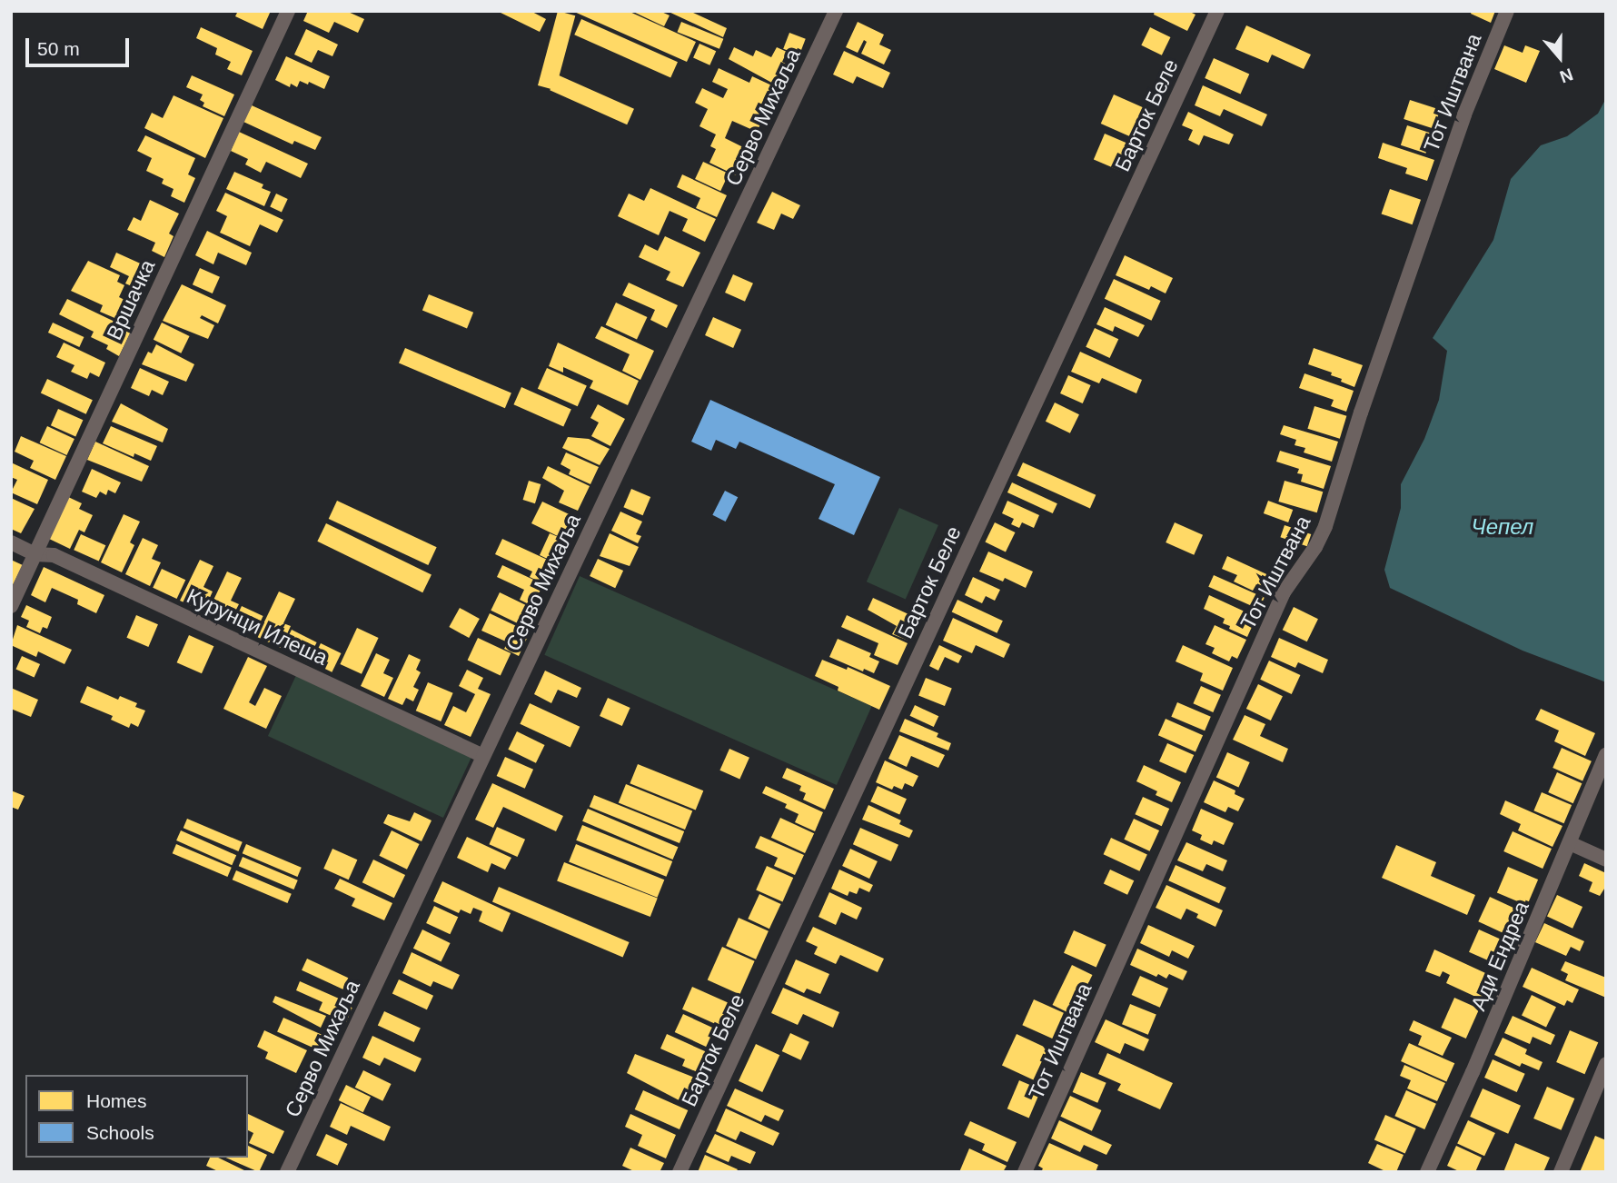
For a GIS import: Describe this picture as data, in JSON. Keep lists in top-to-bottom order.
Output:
{
  "streets": {
    "street": [
      "Тот Иштвана",
      "Барток Беле",
      "Серво Михаља",
      "Вршачка",
      "Курунци Илеша",
      "Ади Ендреа"
    ]
  },
  "crossings": [
    ["Серво Михаља", "Курунци Илеша"],
    ["Вршачка", "Курунци Илеша"]
  ],
  "water": ["Чепел"],
  "legend": ["Homes", "Schools"],
  "scale_bar": "50 m",
  "north": "bottom"
}
